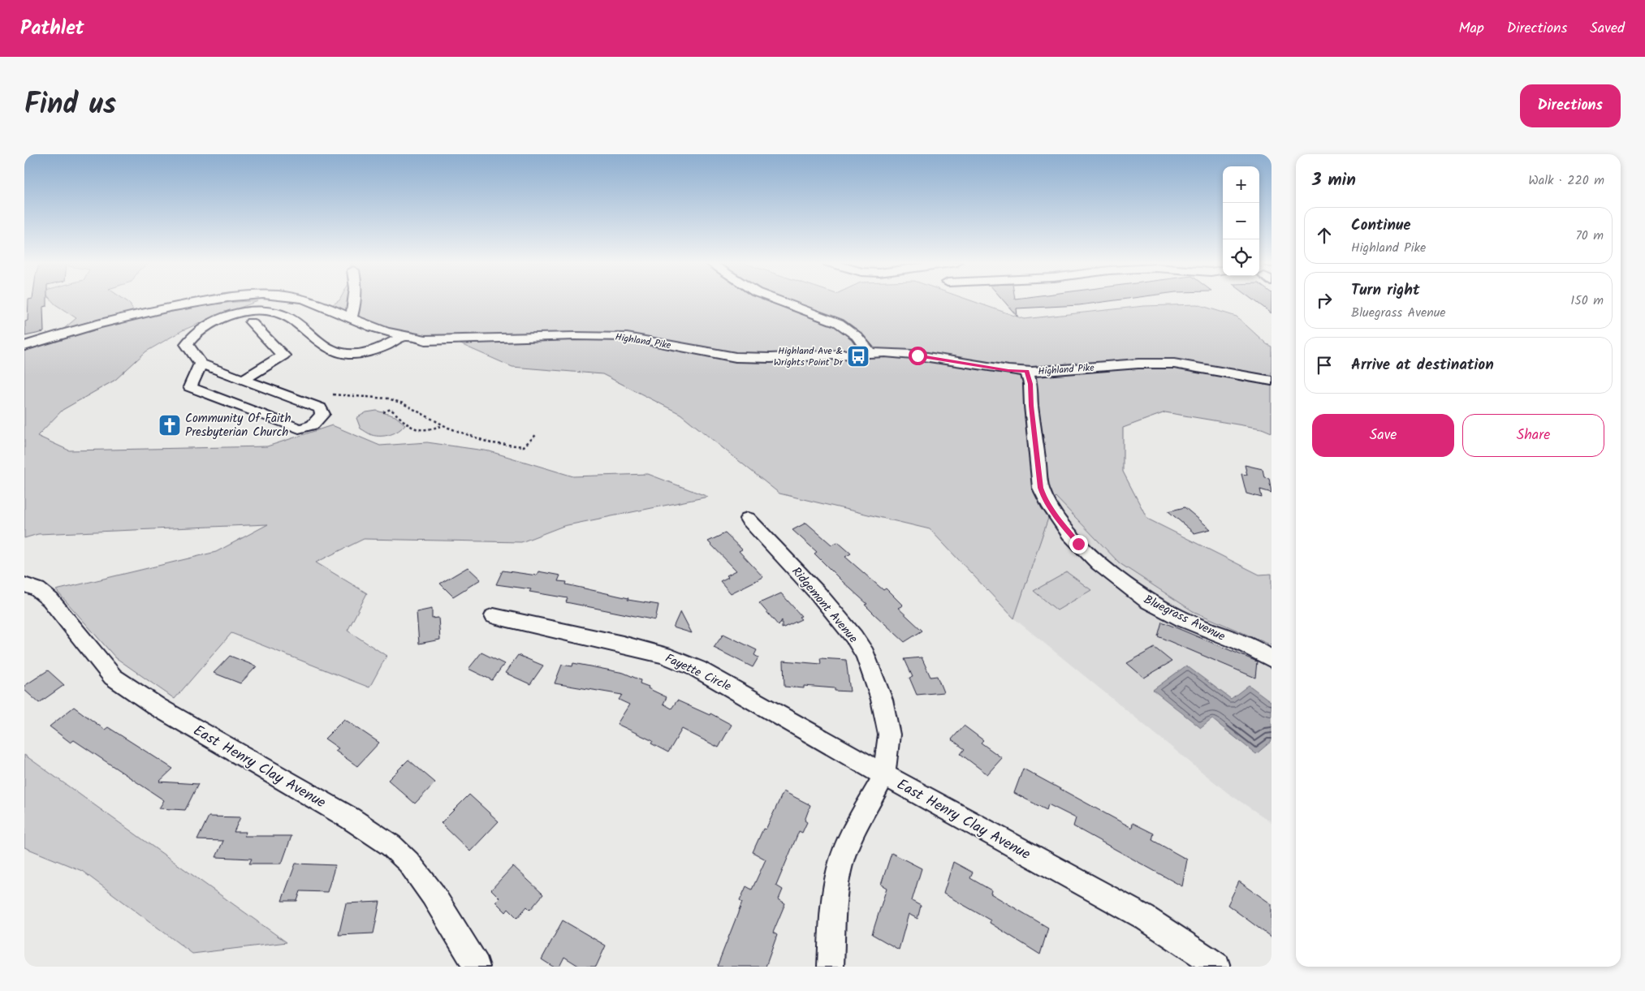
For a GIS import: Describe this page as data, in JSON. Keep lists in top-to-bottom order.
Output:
{
  "streets": {
    "street": [
      "Highland Pike",
      "Ridgemont Avenue",
      "Bluegrass Avenue",
      "Fayette Circle",
      "East Henry Clay Avenue"
    ]
  },
  "crossings": [
    ["Highland Pike", "Bluegrass Avenue"],
    ["Ridgemont Avenue", "Fayette Circle"],
    ["Ridgemont Avenue", "East Henry Clay Avenue"],
    ["Fayette Circle", "East Henry Clay Avenue"]
  ],
  "places": {
    "bus stop": ["Highland Ave & Wrights Point Dr"],
    "church": ["Community Of Faith Presbyterian Church"]
  },
  "page": {
    "header": "Pathlet",
    "nav": ["Map", "Directions", "Saved"],
    "title": "Find us",
    "buttons": [
      "Directions",
      ["Save", "Share"]
    ],
    "heading": ["3 min", "Walk · 220 m"],
    "map_buttons": ["+", "−"],
    "list": [
      ["Continue", "Highland Pike", "70 m"],
      ["Turn right", "Bluegrass Avenue", "150 m"],
      "Arrive at destination"
    ]
  }
}
